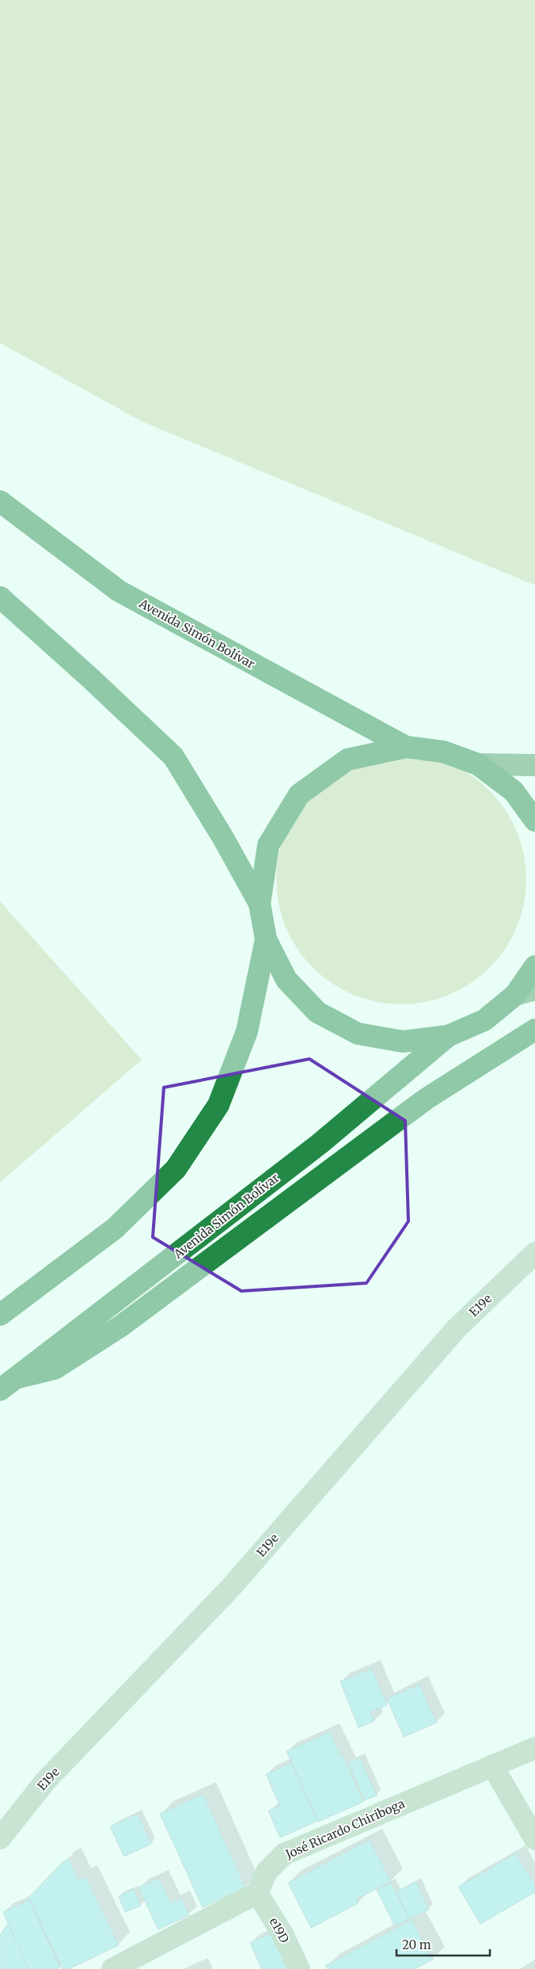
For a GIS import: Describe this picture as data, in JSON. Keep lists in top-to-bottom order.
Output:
{
  "streets": {
    "highway": ["Avenida Simón Bolívar"],
    "street": ["E19e", "José Ricardo Chiriboga", "e19D"]
  },
  "crossings": [
    ["José Ricardo Chiriboga", "e19D"]
  ],
  "scale_bar": "20 m"
}
